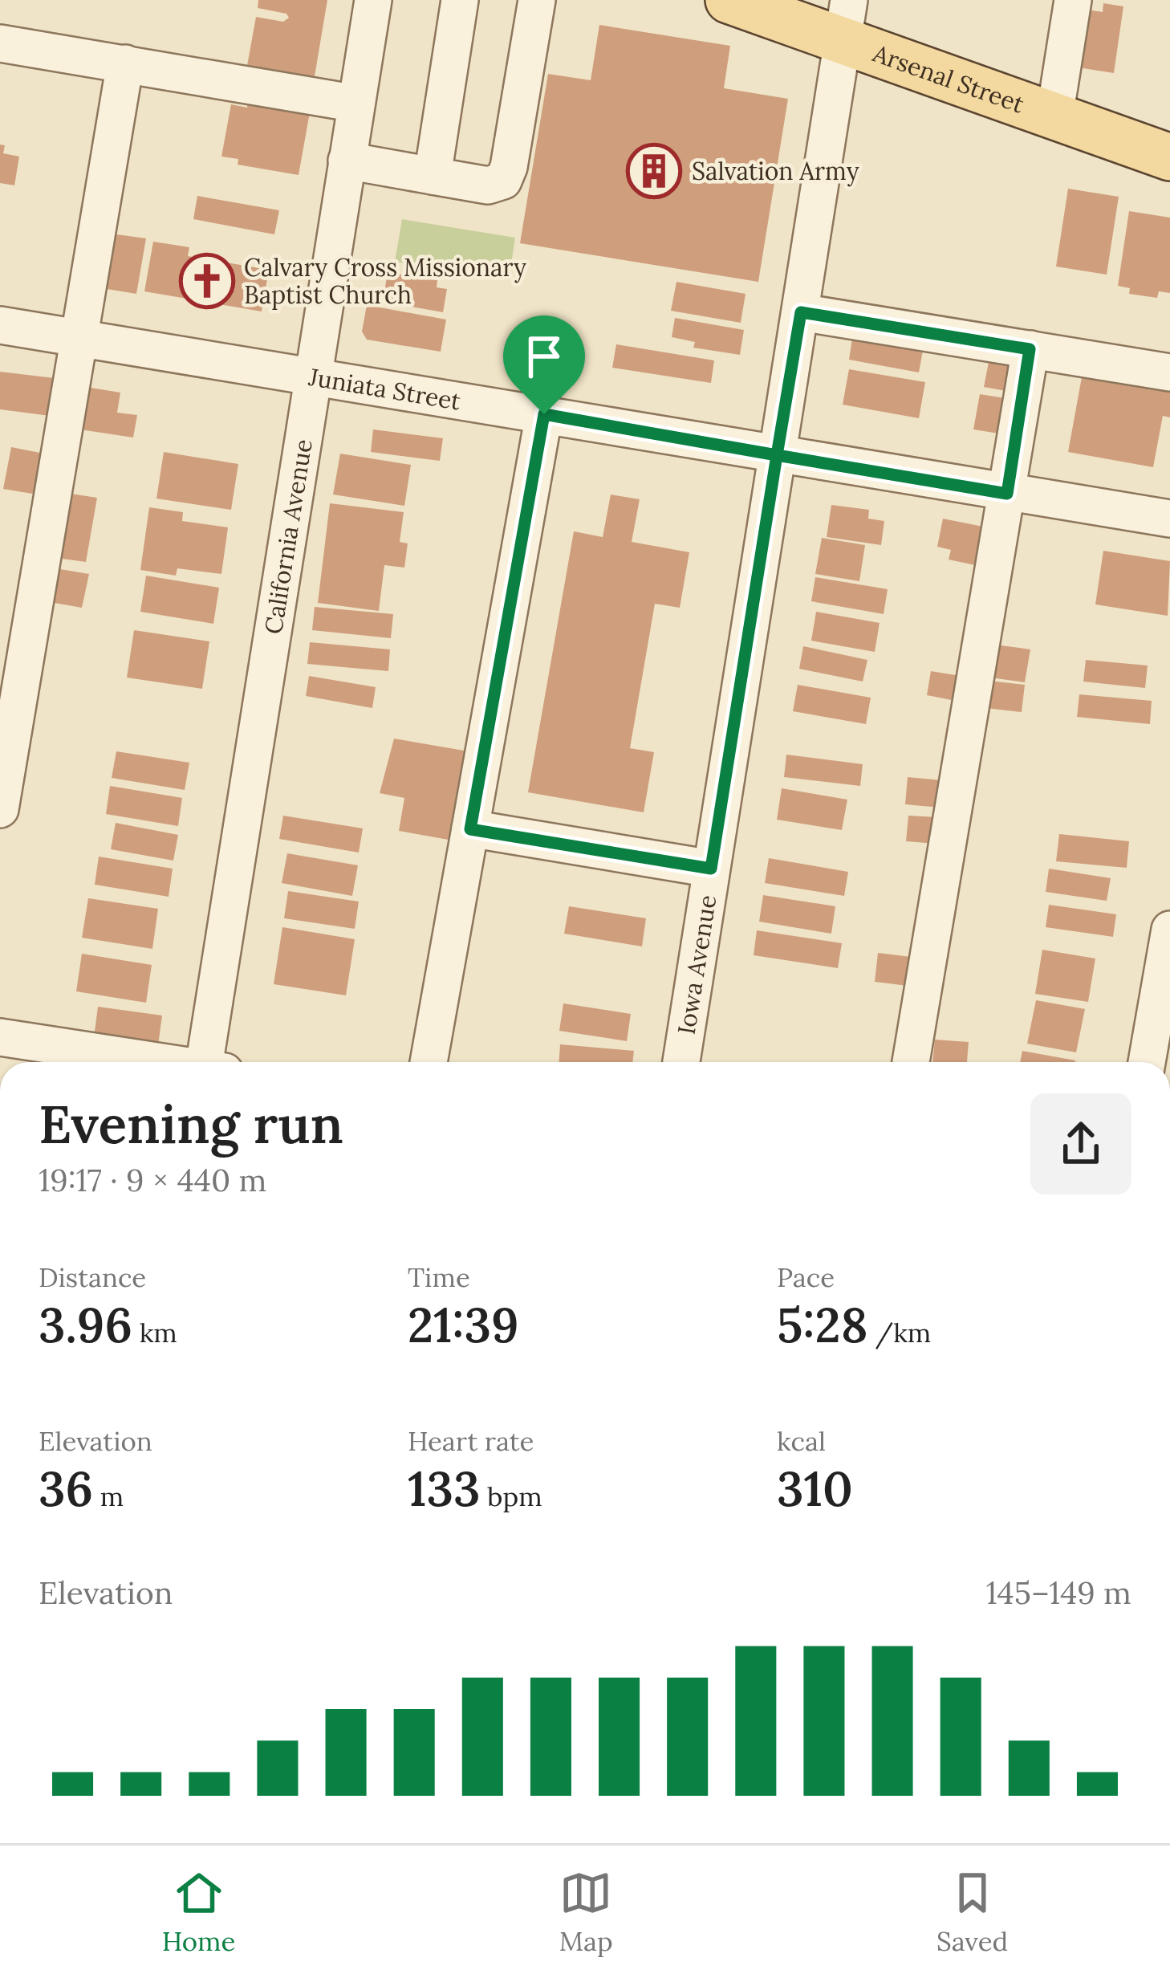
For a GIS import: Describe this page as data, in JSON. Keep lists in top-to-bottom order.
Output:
{
  "streets": {
    "main road": ["Arsenal Street"],
    "street": ["Juniata Street", "California Avenue", "Iowa Avenue"]
  },
  "crossings": [
    ["Arsenal Street", "Iowa Avenue"],
    ["Juniata Street", "California Avenue"],
    ["Juniata Street", "Iowa Avenue"]
  ],
  "places": {
    "building": ["Salvation Army"],
    "church": ["Calvary Cross Missionary Baptist Church"]
  },
  "page": {
    "heading": ["Evening run", "19:17 · 9 × 440 m"],
    "stats": [
      ["Distance", "3.96 km"],
      ["Time", "21:39"],
      ["Pace", "5:28 /km"],
      ["Elevation", "36 m"],
      ["Heart rate", "133 bpm"],
      ["kcal", "310"]
    ],
    "chart": ["Elevation", "145–149 m"],
    "tabs": ["Home", "Map", "Saved"]
  }
}
